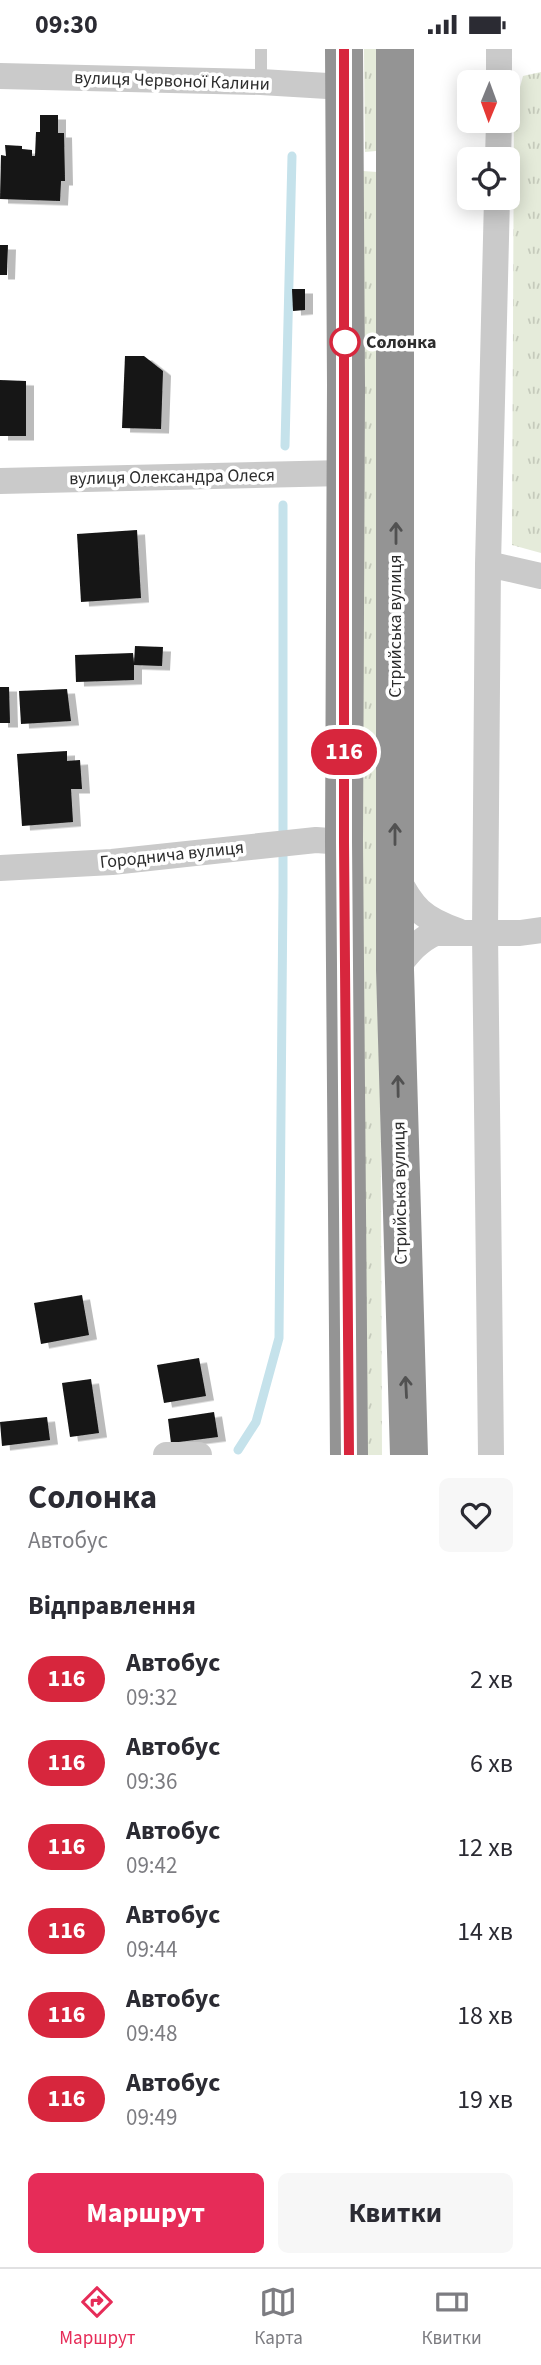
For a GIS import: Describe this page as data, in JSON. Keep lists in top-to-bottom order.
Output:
{
  "streets": {
    "highway": ["Стрийська вулиця"],
    "street": ["вулиця Червоної Калини", "вулиця Олександра Олеся", "Городнича вулиця"]
  },
  "places": ["Солонка"],
  "lines": ["bus line 116"],
  "north": "bottom",
  "page": {
    "status": "09:30",
    "on_map": "116",
    "heading": [
      ["Солонка", "Автобус"],
      "Відправлення"
    ],
    "list": [
      {
        "mark": "116",
        "name": "Автобус",
        "note": "09:32",
        "value": "2 хв"
      },
      {
        "mark": "116",
        "name": "Автобус",
        "note": "09:36",
        "value": "6 хв"
      },
      {
        "mark": "116",
        "name": "Автобус",
        "note": "09:42",
        "value": "12 хв"
      },
      {
        "mark": "116",
        "name": "Автобус",
        "note": "09:44",
        "value": "14 хв"
      },
      {
        "mark": "116",
        "name": "Автобус",
        "note": "09:48",
        "value": "18 хв"
      },
      {
        "mark": "116",
        "name": "Автобус",
        "note": "09:49",
        "value": "19 хв"
      }
    ],
    "buttons": ["Маршрут", "Квитки"],
    "tabs": ["Маршрут", "Карта", "Квитки"]
  }
}
